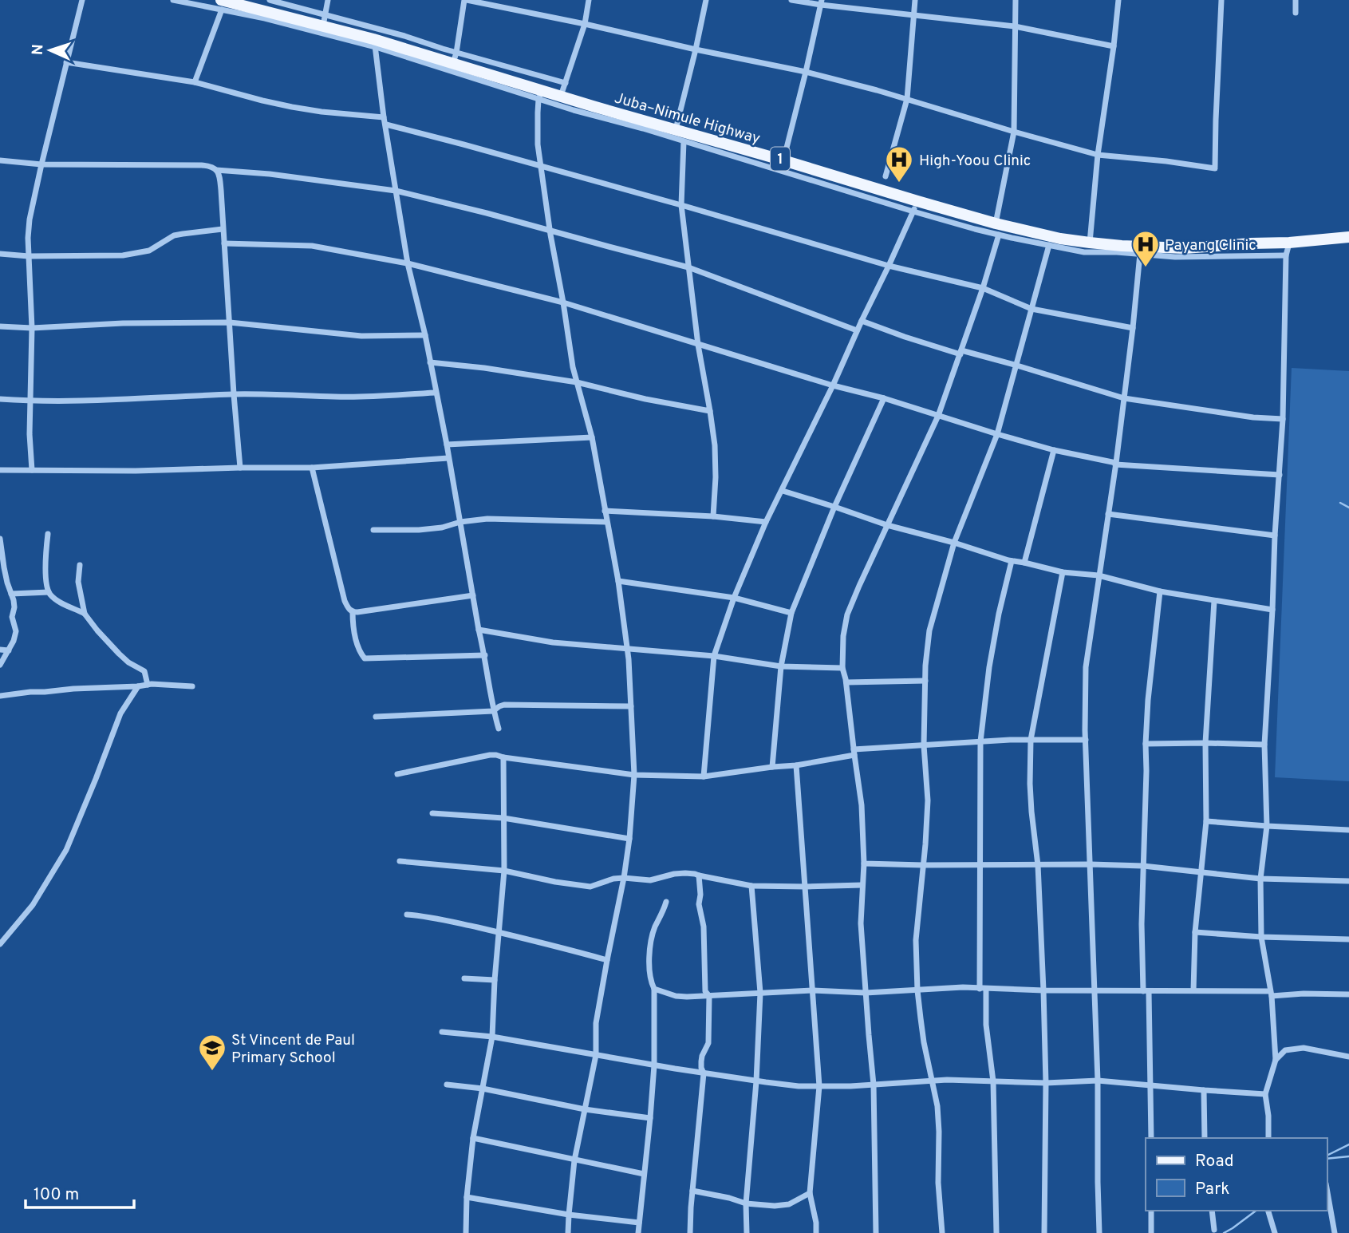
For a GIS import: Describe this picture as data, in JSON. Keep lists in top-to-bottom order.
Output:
{
  "streets": {
    "main road": ["Juba–Nimule Highway", "1"]
  },
  "places": {
    "hospital": ["High-Yoou Clinic", "Payang Clinic"],
    "school or university": ["St Vincent de Paul Primary School"]
  },
  "legend": ["Road", "Park"],
  "scale_bar": "100 m",
  "north": "left"
}
